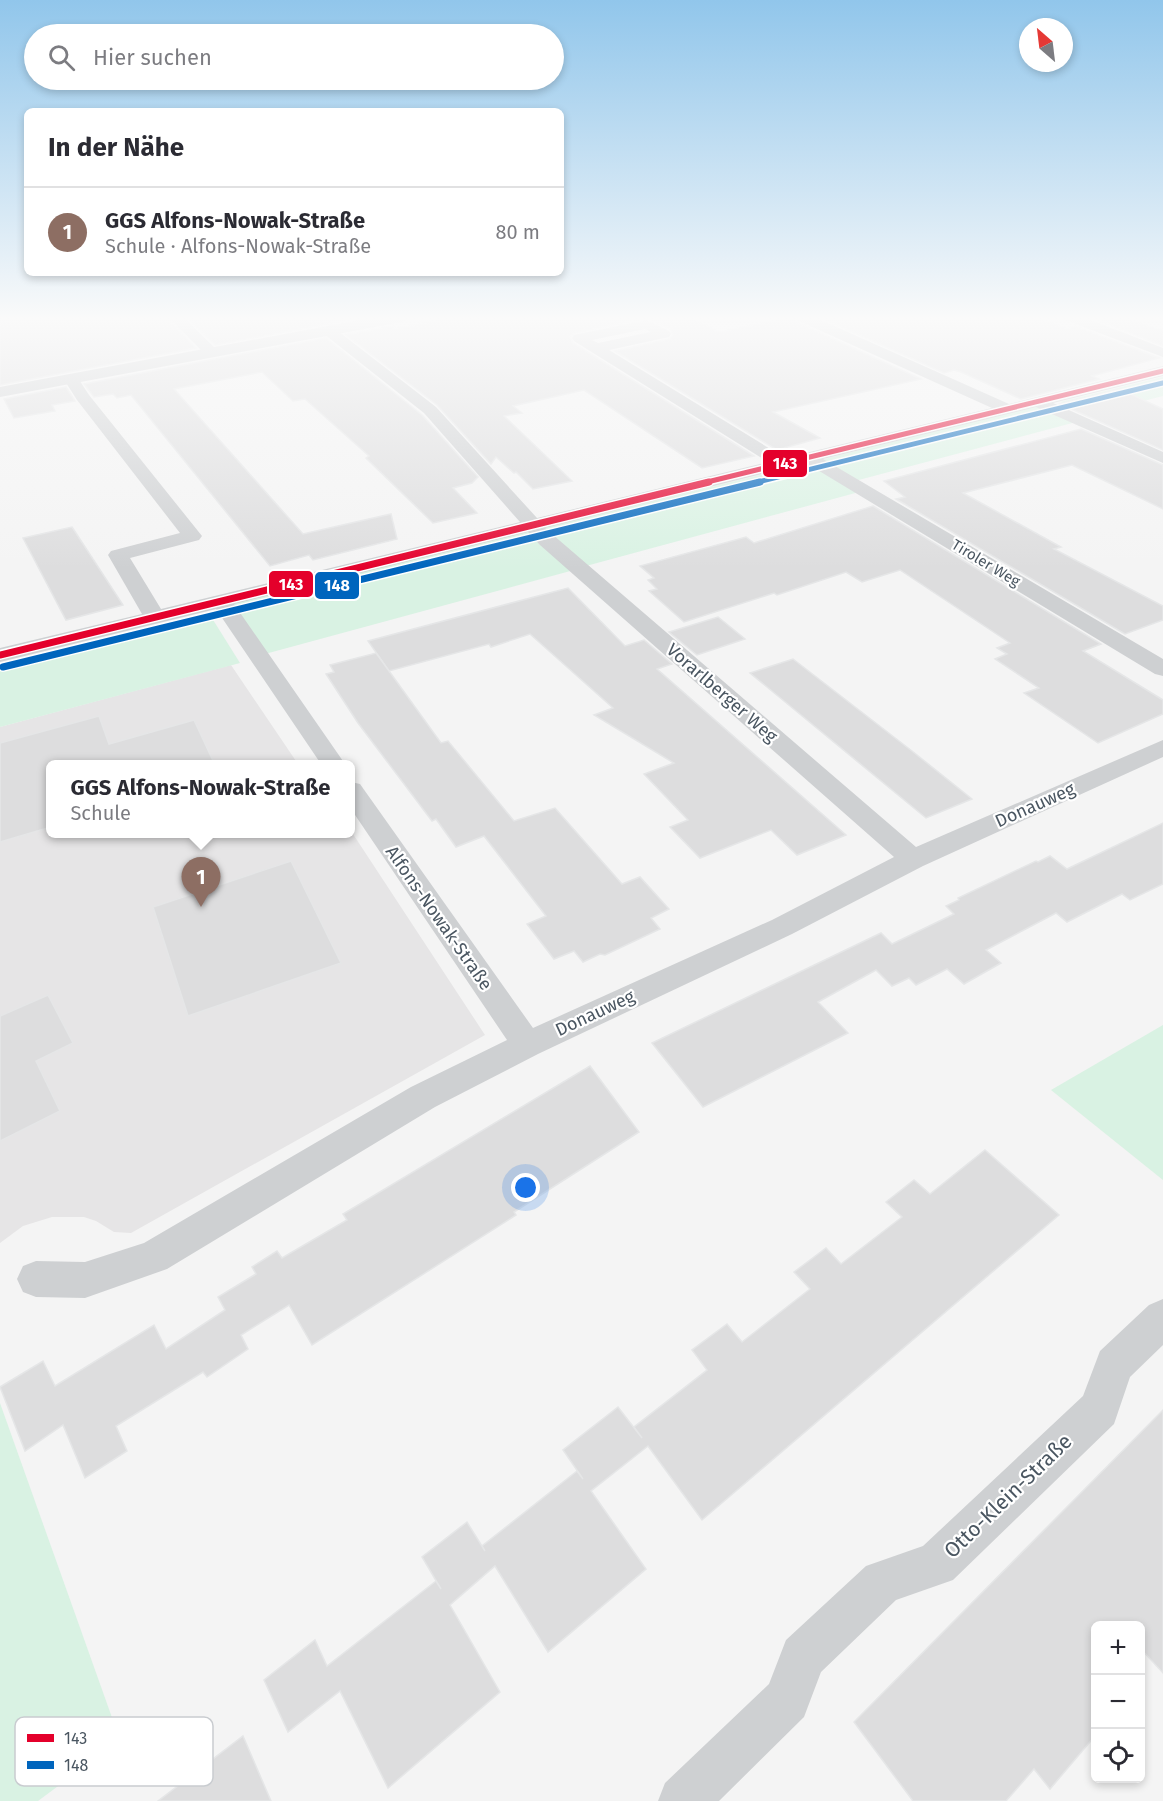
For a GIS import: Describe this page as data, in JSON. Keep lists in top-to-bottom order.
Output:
{
  "streets": {
    "street": [
      "Tiroler Weg",
      "Vorarlberger Weg",
      "Donauweg",
      "Alfons-Nowak-Straße",
      "Otto-Klein-Straße"
    ]
  },
  "crossings": [
    ["Vorarlberger Weg", "Donauweg"],
    ["Donauweg", "Alfons-Nowak-Straße"]
  ],
  "lines": ["transit line 143", "transit line 148"],
  "legend": ["143", "148"],
  "north": "top left",
  "page": {
    "search": "Hier suchen",
    "heading": "In der Nähe",
    "list": [
      {
        "mark": "1",
        "name": "GGS Alfons-Nowak-Straße",
        "note": "Schule · Alfons-Nowak-Straße",
        "value": "80 m"
      }
    ],
    "popup": ["GGS Alfons-Nowak-Straße", "Schule"],
    "pins": "1",
    "map_buttons": ["+", "−"]
  }
}
